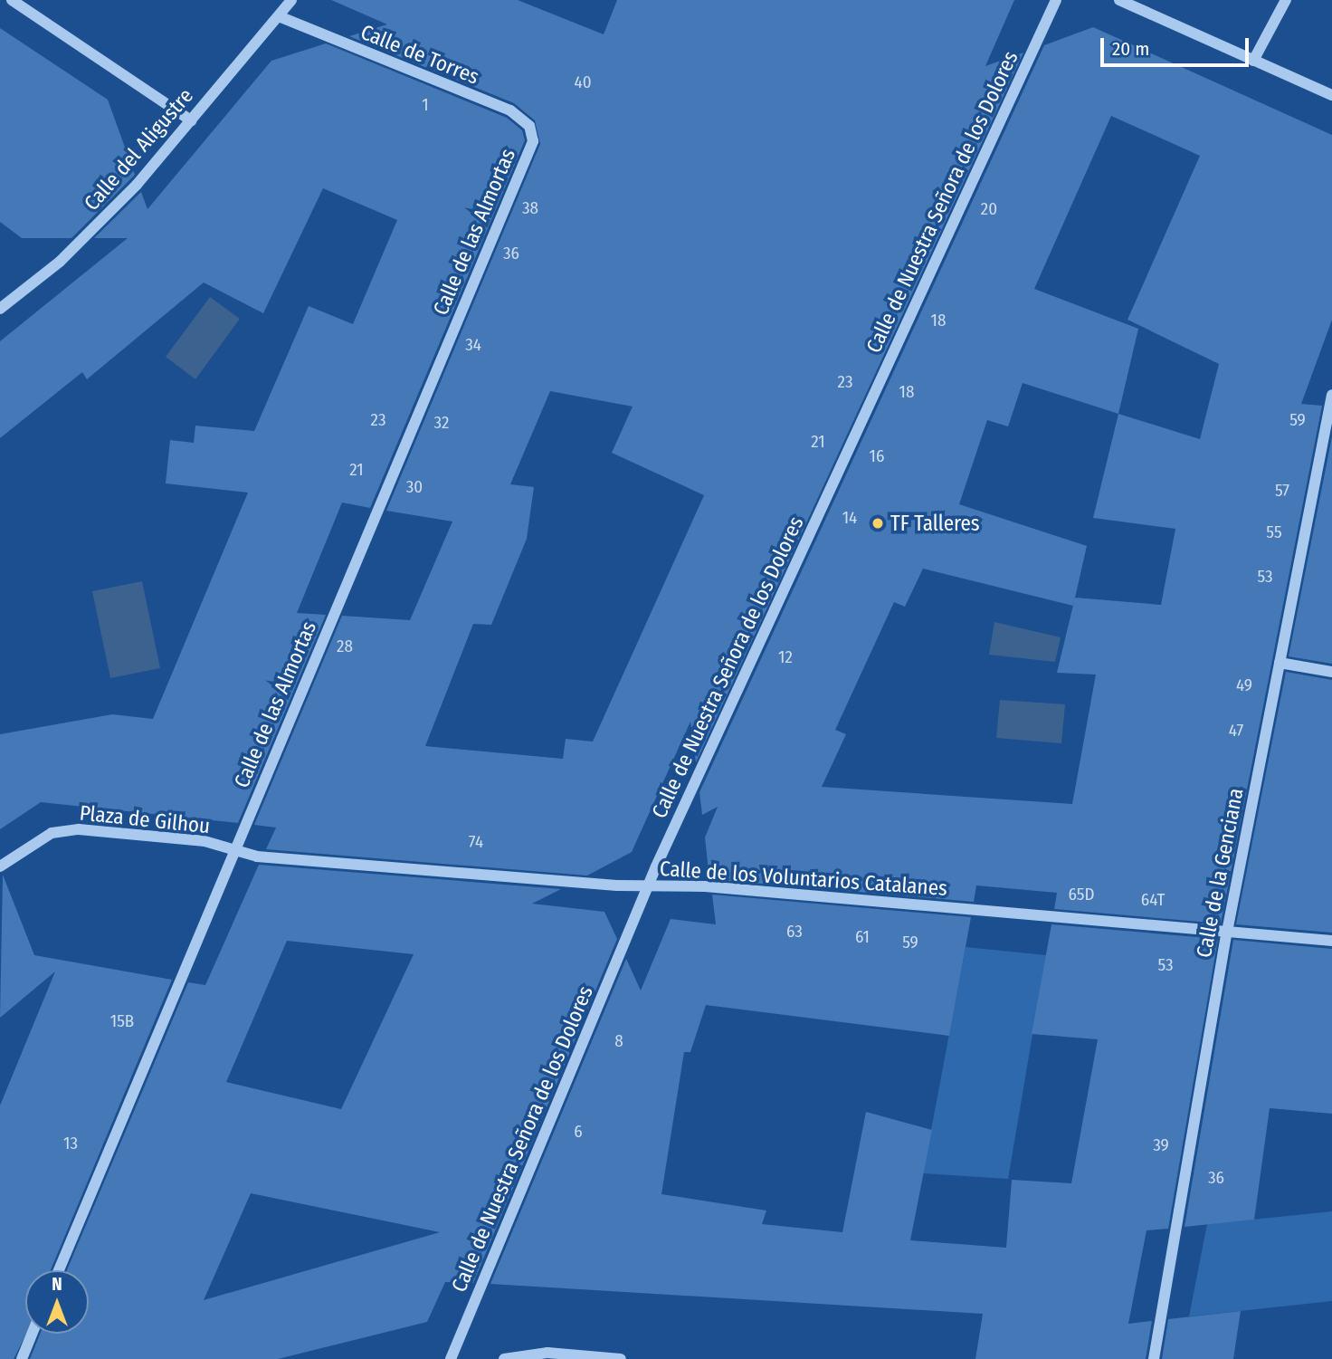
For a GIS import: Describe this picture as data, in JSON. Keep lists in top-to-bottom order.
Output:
{
  "streets": {
    "street": [
      "Calle de Torres",
      "Calle del Aligustre",
      "Calle de Nuestra Señora de los Dolores",
      "Calle de las Almortas",
      "Plaza de Gilhou",
      "Calle de la Genciana",
      "Calle de los Voluntarios Catalanes"
    ]
  },
  "crossings": [
    ["Calle de Torres", "Calle del Aligustre"],
    ["Calle de Torres", "Calle de las Almortas"],
    ["Calle de Nuestra Señora de los Dolores", "Calle de los Voluntarios Catalanes"],
    ["Calle de las Almortas", "Plaza de Gilhou"],
    ["Calle de las Almortas", "Calle de los Voluntarios Catalanes"],
    ["Plaza de Gilhou", "Calle de los Voluntarios Catalanes"],
    ["Calle de la Genciana", "Calle de los Voluntarios Catalanes"]
  ],
  "places": ["TF Talleres"],
  "house_numbers": [
    "40",
    "1",
    "38",
    "20",
    "36",
    "18",
    "34",
    "23",
    "18",
    "23",
    "59",
    "32",
    "21",
    "16",
    "21",
    "30",
    "57",
    "14",
    "55",
    "53",
    "28",
    "12",
    "49",
    "47",
    "74",
    "65D",
    "64T",
    "63",
    "61",
    "59",
    "53",
    "15B",
    "8",
    "6",
    "13",
    "39",
    "36"
  ],
  "scale_bar": "20 m",
  "north": "top"
}
